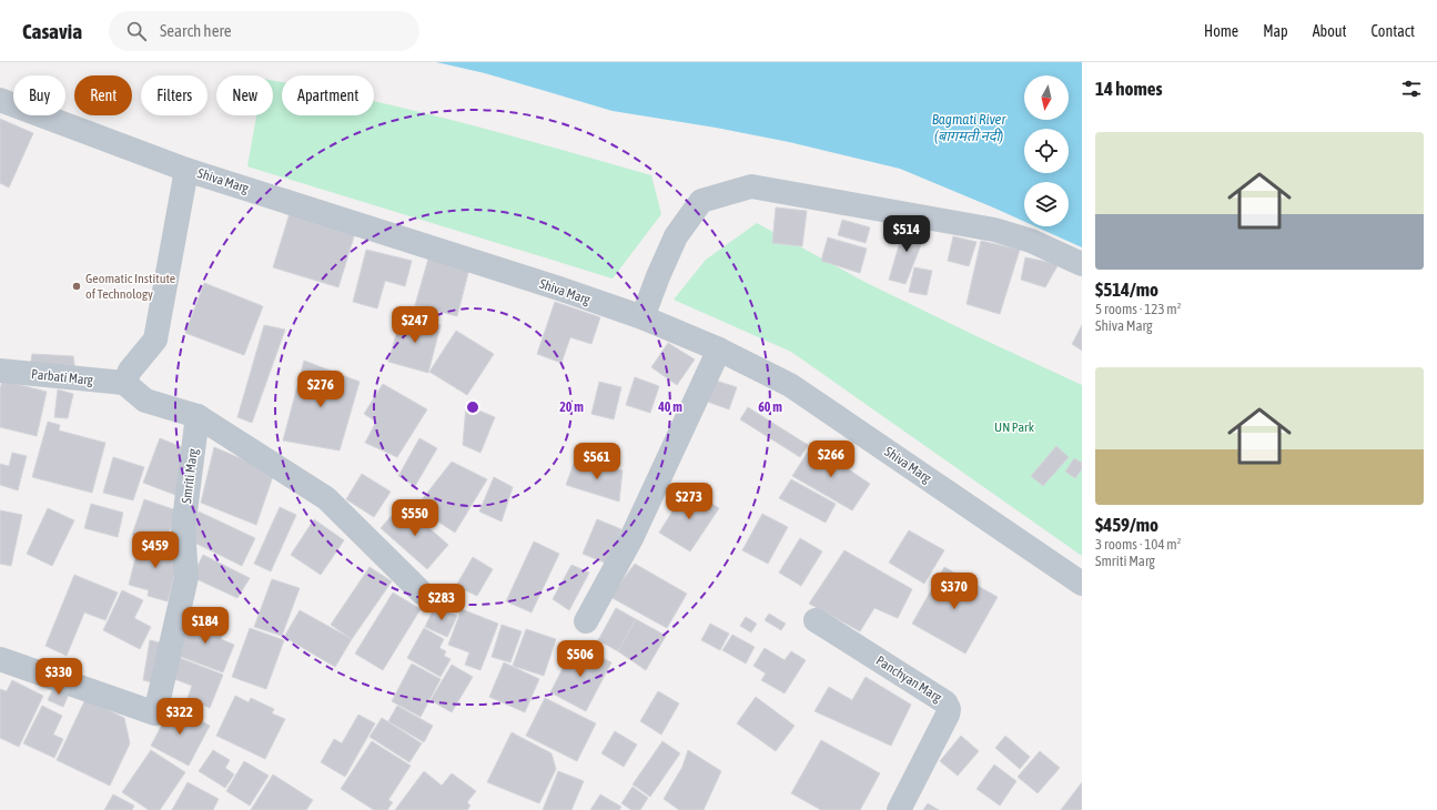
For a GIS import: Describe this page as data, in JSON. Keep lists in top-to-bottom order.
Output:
{
  "streets": {
    "street": [
      "Shiva Marg",
      "Parbati Marg",
      "Smriti Marg",
      "Panchyan Marg"
    ]
  },
  "water": ["Bagmati River (बागमती नदी)"],
  "parks": ["UN Park"],
  "places": ["Geomatic Institute of Technology"],
  "north": "bottom",
  "page": {
    "header": "Casavia",
    "search": "Search here",
    "nav": [
      "Home",
      "Map",
      "About",
      "Contact"
    ],
    "heading": "14 homes",
    "chip": [
      "Buy",
      "Rent",
      "Filters",
      "New",
      "Apartment"
    ],
    "list": [
      {
        "name": "$514/mo",
        "note": "5 rooms · 123 m² · Shiva Marg"
      },
      {
        "name": "$459/mo",
        "note": "3 rooms · 104 m² · Smriti Marg"
      }
    ],
    "price": [
      "$514",
      "$247",
      "$276",
      "$266",
      "$561",
      "$273",
      "$550",
      "$459",
      "$370",
      "$283",
      "$184",
      "$506",
      "$330",
      "$322"
    ]
  },
  "rings": ["20 m", "40 m", "60 m"]
}
